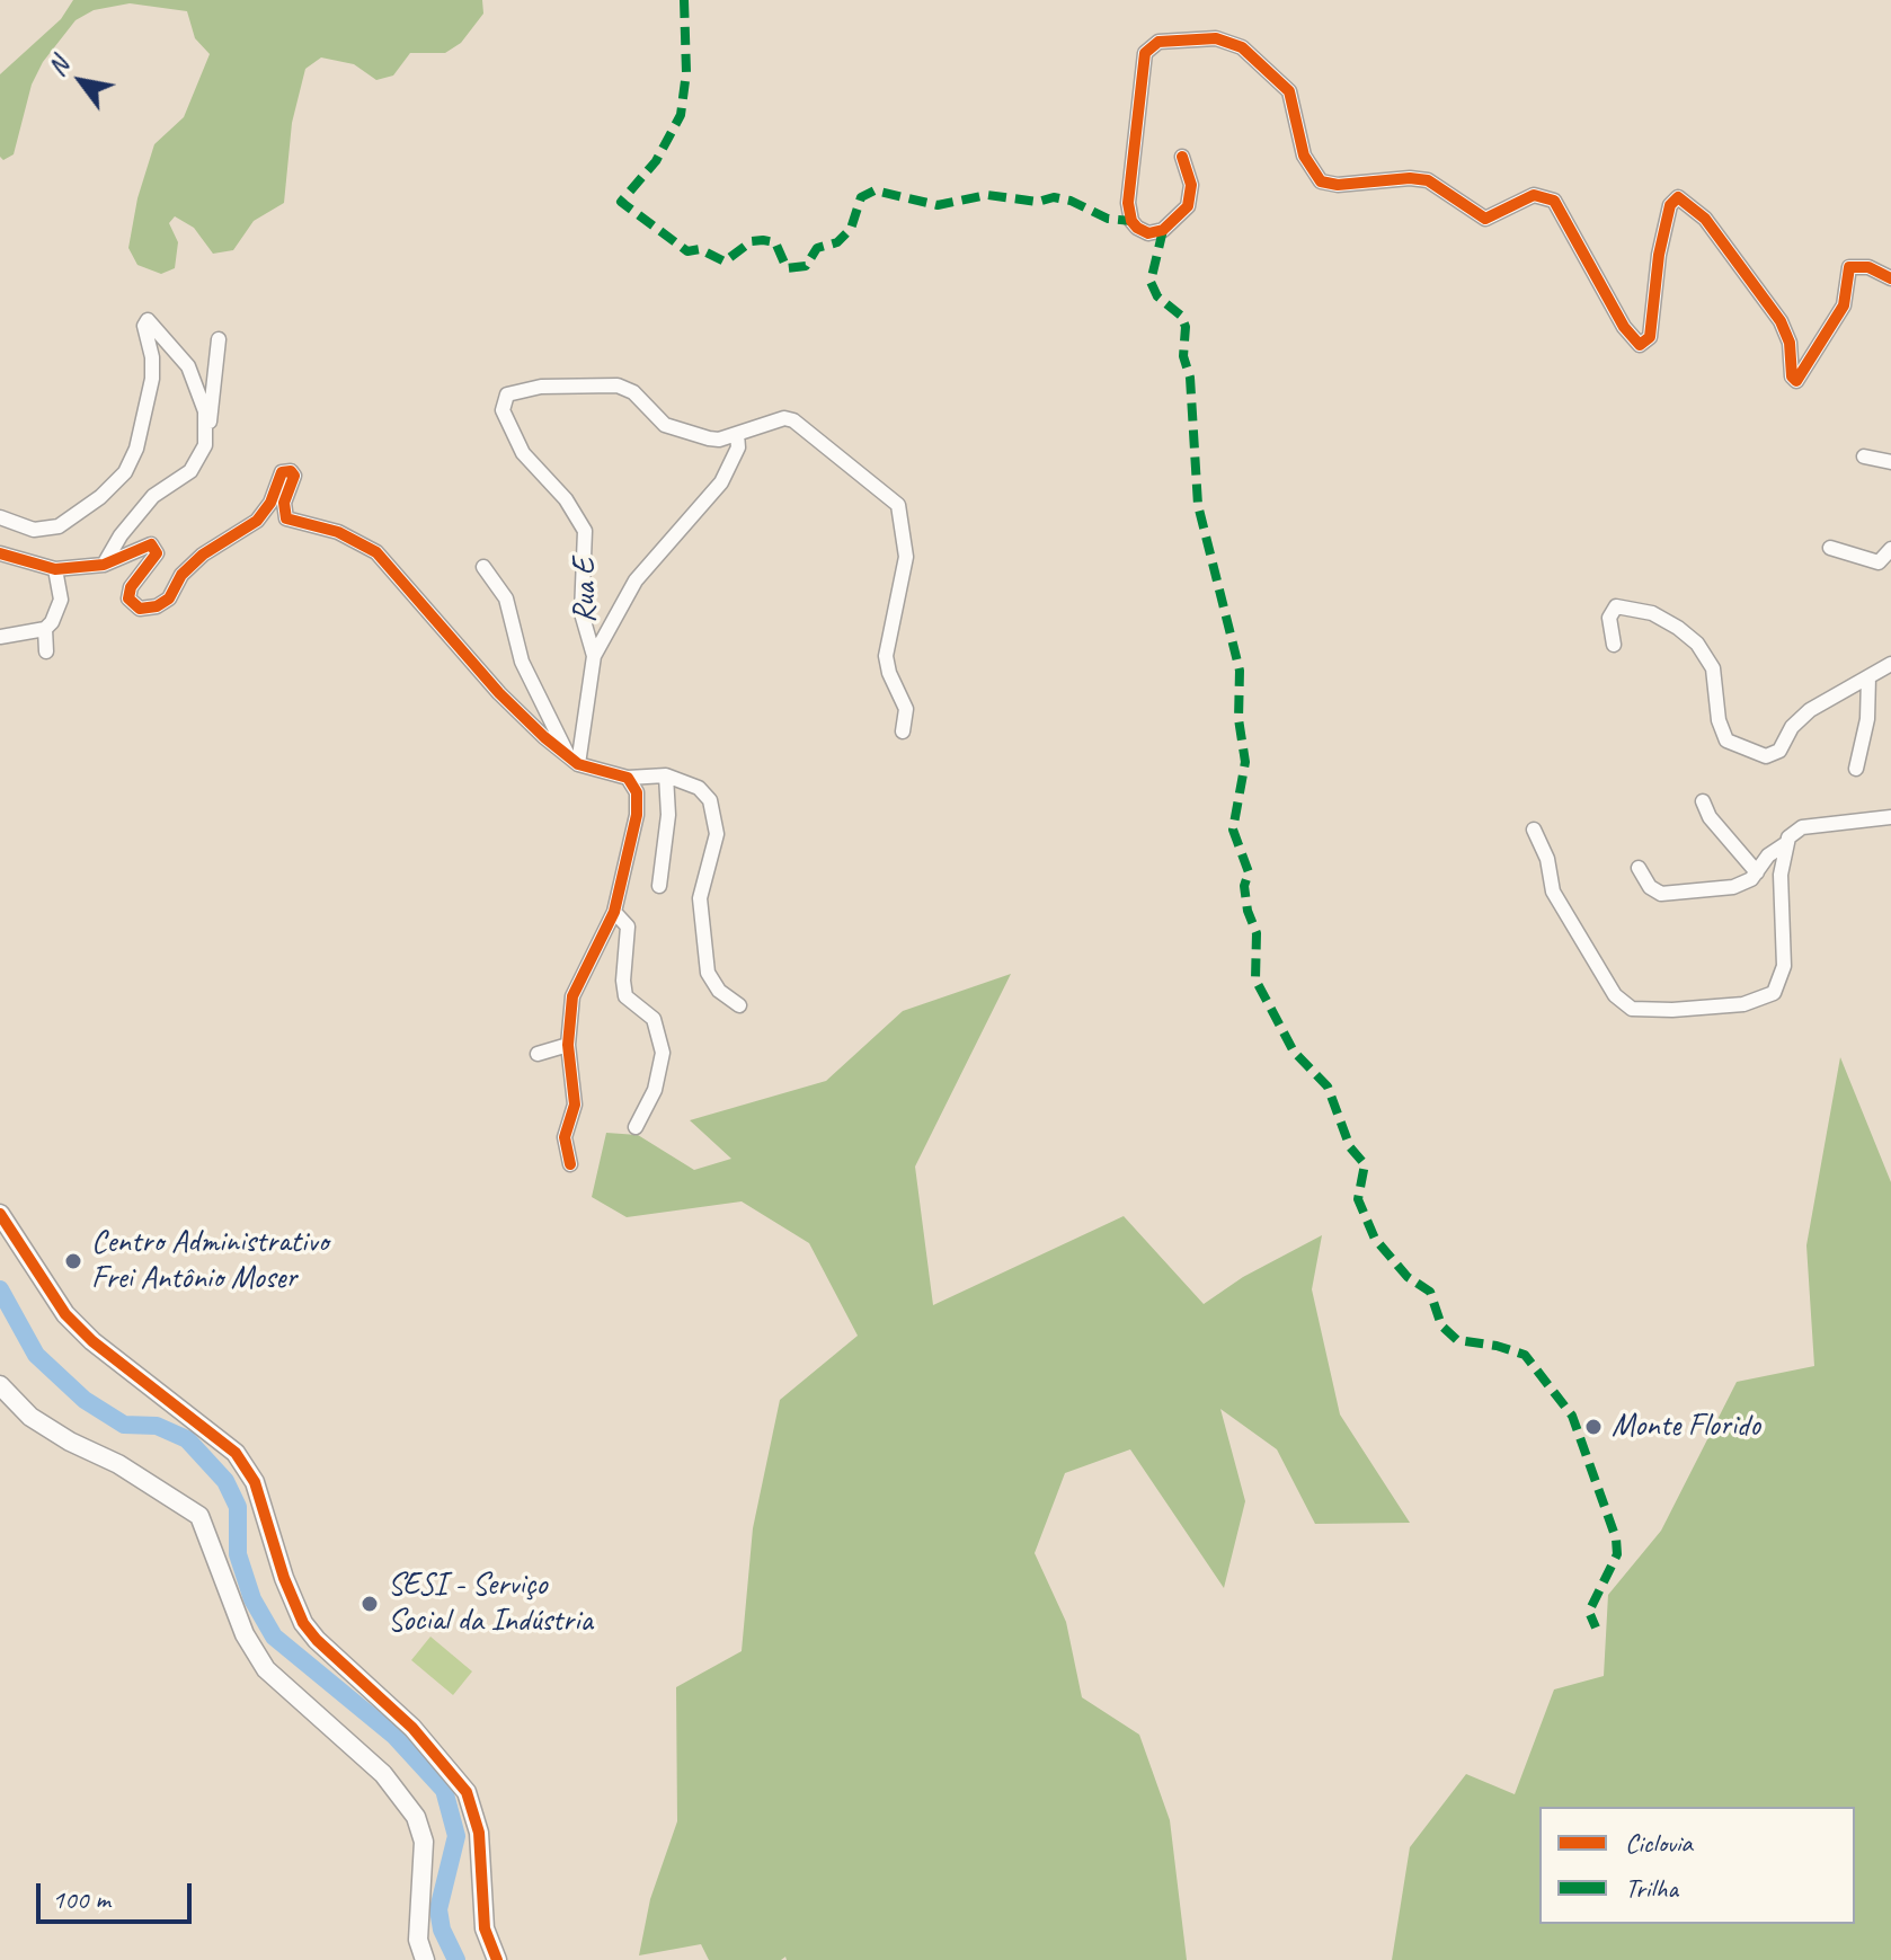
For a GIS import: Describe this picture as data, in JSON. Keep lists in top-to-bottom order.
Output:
{
  "streets": {
    "street": ["Rua E"]
  },
  "places": ["Centro Administrativo Frei Antônio Moser", "Monte Florido", "SESI - Serviço Social da Indústria"],
  "legend": ["Ciclovia", "Trilha"],
  "scale_bar": "100 m",
  "north": "top left"
}
